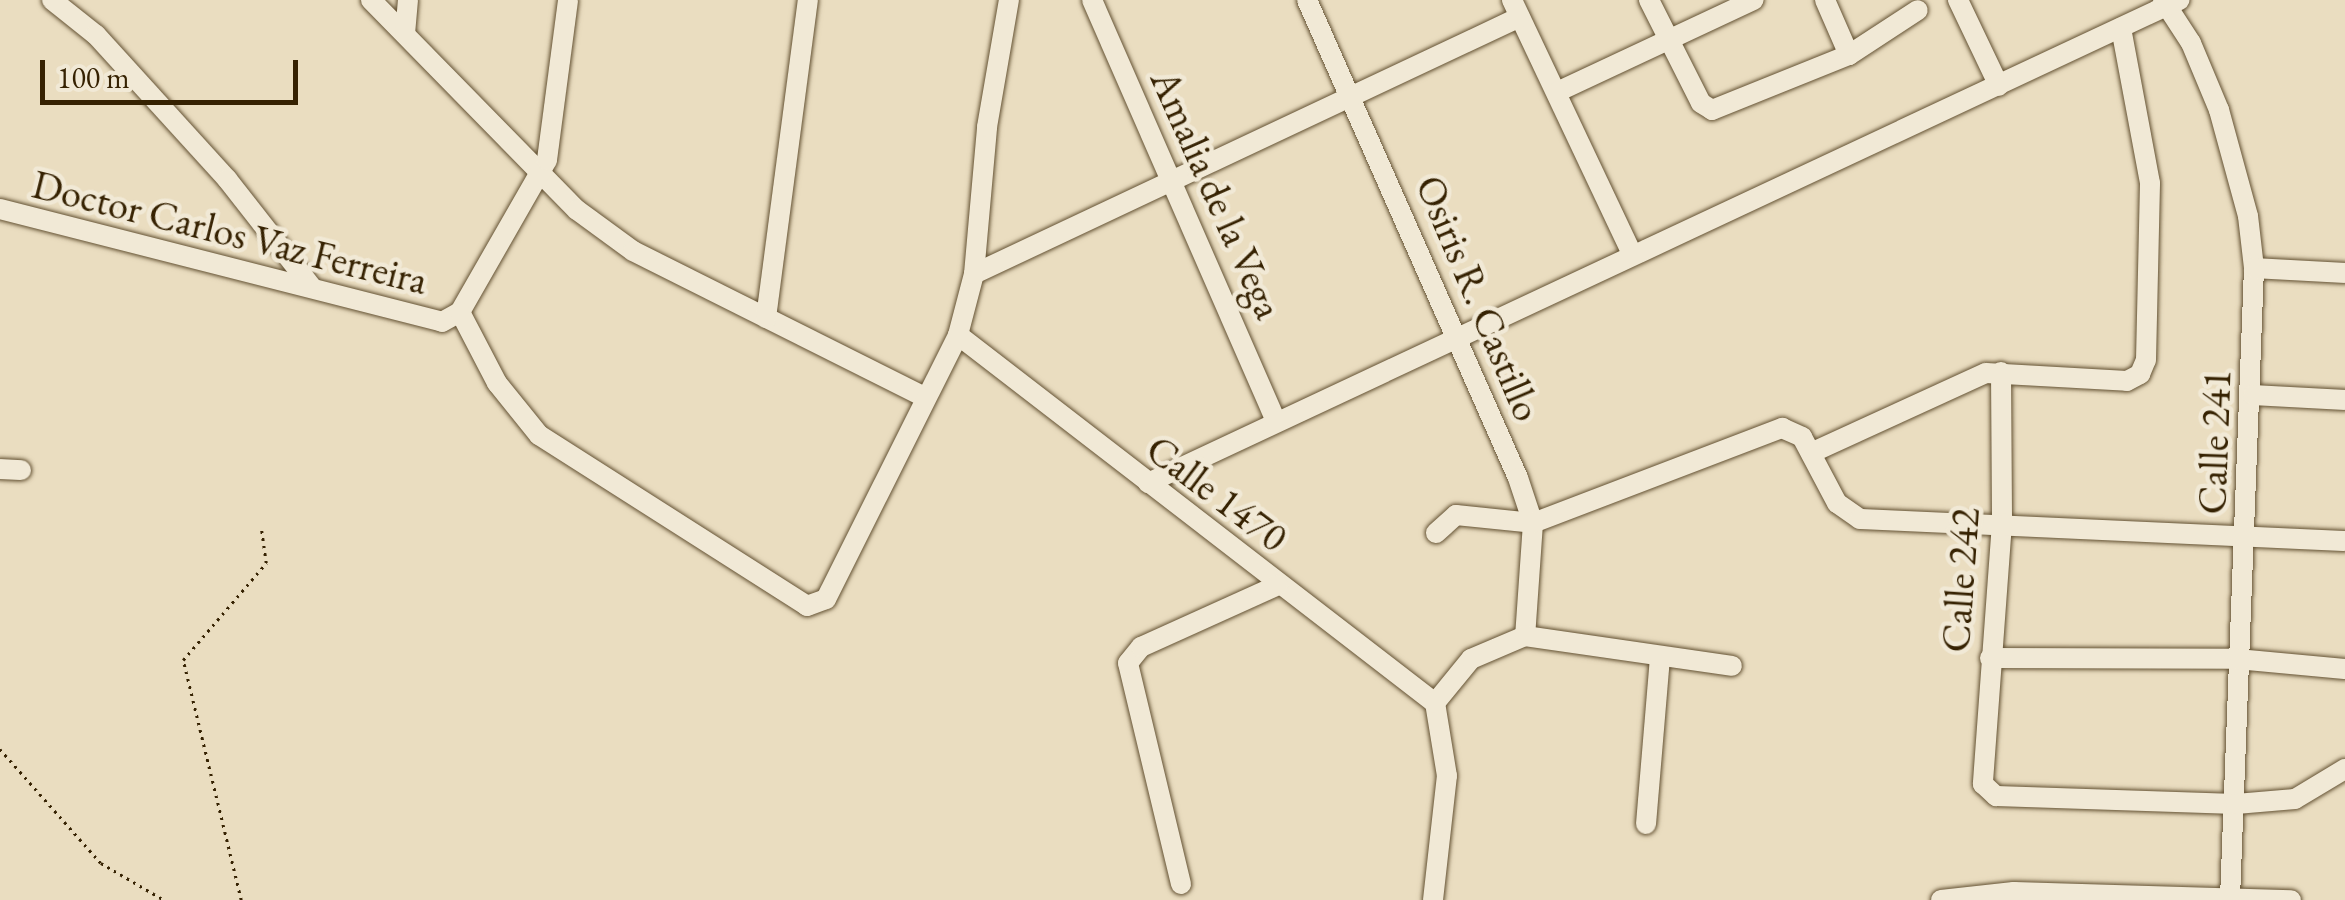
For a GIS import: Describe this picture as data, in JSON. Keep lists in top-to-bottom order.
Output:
{
  "streets": {
    "street": [
      "Amalia de la Vega",
      "Doctor Carlos Vaz Ferreira",
      "Osiris R. Castillo",
      "Calle 241",
      "Calle 1470",
      "Calle 242"
    ]
  },
  "crossings": [
    ["Calle 241", "Calle 242"]
  ],
  "scale_bar": "100 m"
}
